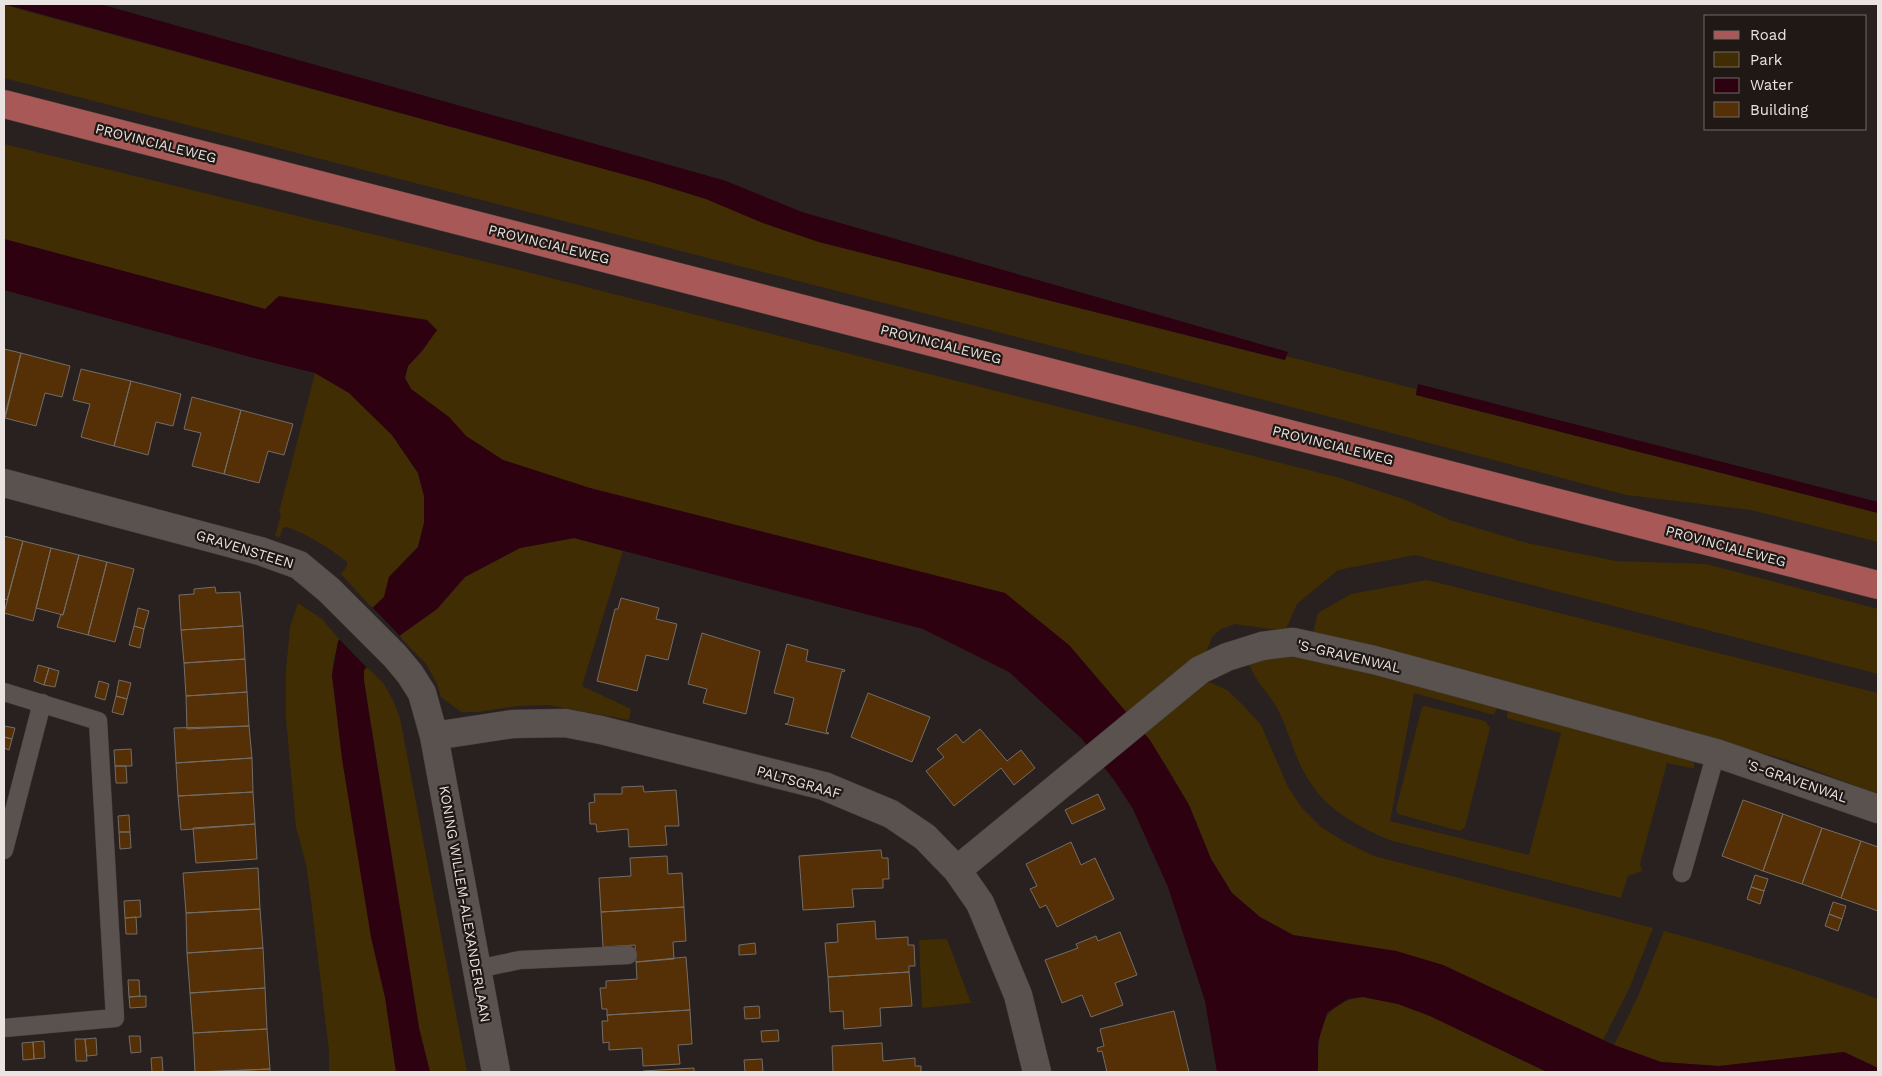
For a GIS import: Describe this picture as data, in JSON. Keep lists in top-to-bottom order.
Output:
{
  "streets": {
    "main road": ["PROVINCIALEWEG"],
    "street": [
      "GRAVENSTEEN",
      "'S-GRAVENWAL",
      "PALTSGRAAF",
      "KONING WILLEM-ALEXANDERLAAN"
    ]
  },
  "crossings": [
    ["GRAVENSTEEN", "PALTSGRAAF"],
    ["GRAVENSTEEN", "KONING WILLEM-ALEXANDERLAAN"],
    ["'S-GRAVENWAL", "PALTSGRAAF"],
    ["PALTSGRAAF", "KONING WILLEM-ALEXANDERLAAN"]
  ],
  "legend": [
    "Road",
    "Park",
    "Water",
    "Building"
  ]
}
